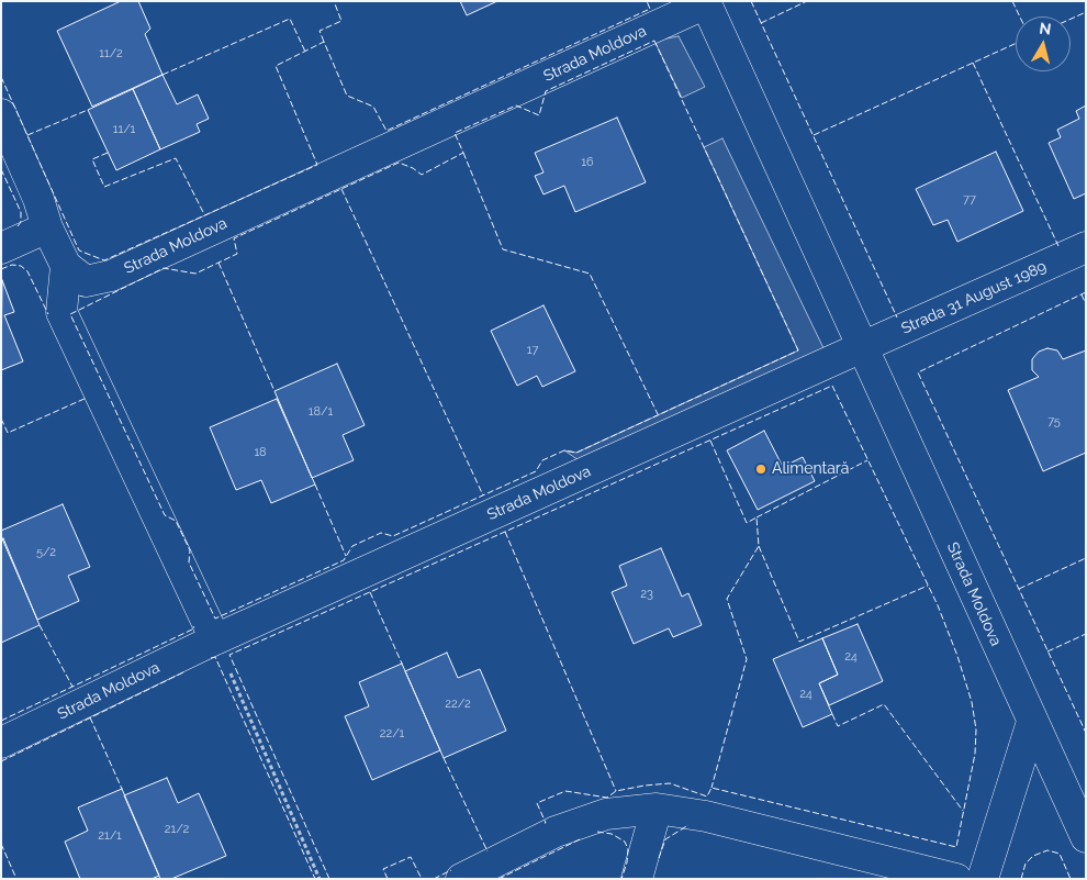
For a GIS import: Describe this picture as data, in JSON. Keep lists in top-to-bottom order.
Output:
{
  "streets": {
    "street": ["Strada Moldova", "Strada 31 August 1989"]
  },
  "crossings": [
    ["Strada Moldova", "Strada 31 August 1989"]
  ],
  "places": ["Alimentară"],
  "house_numbers": [
    "11/2",
    "11/1",
    "16",
    "77",
    "17",
    "18/1",
    "75",
    "18",
    "5/2",
    "23",
    "24",
    "24",
    "22/2",
    "22/1",
    "21/2",
    "21/1"
  ],
  "north": "top"
}
